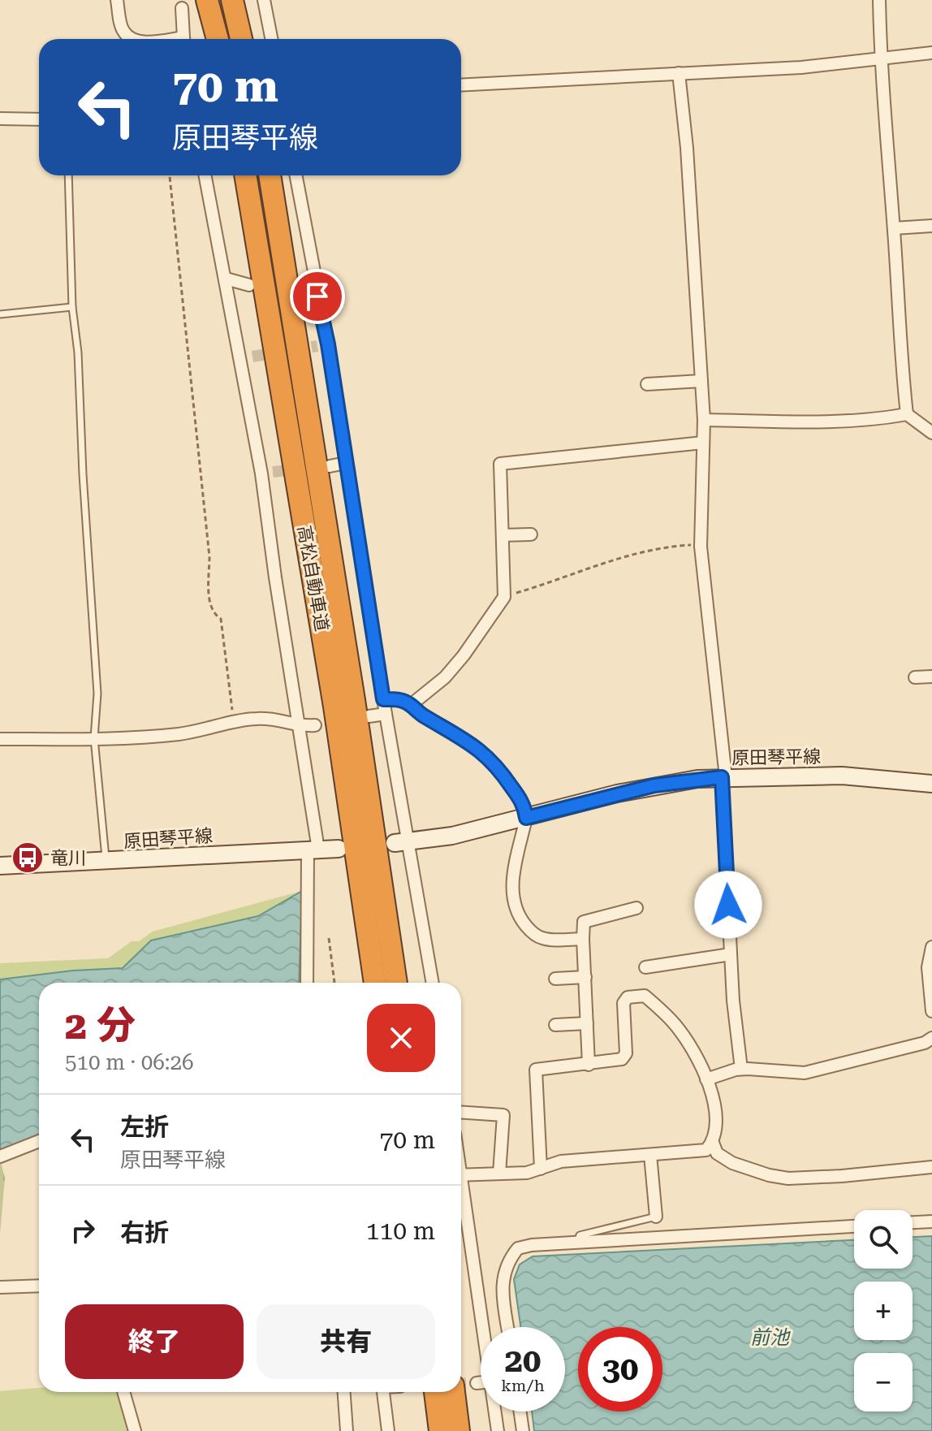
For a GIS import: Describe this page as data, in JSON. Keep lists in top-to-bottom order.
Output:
{
  "streets": {
    "highway": ["高松自動車道"],
    "main road": ["原田琴平線"]
  },
  "water": ["前池"],
  "places": {
    "bus stop": ["竜川"]
  },
  "page": {
    "turn": ["70 m", "原田琴平線"],
    "heading": ["2 分", "510 m · 06:26"],
    "list": [
      {
        "name": "左折",
        "note": "原田琴平線",
        "value": "70 m"
      },
      {
        "name": "右折",
        "value": "110 m"
      }
    ],
    "map_buttons": ["+", "−"],
    "buttons": ["終了", "共有"],
    "speed": "20 km/h",
    "limit": "30"
  }
}
